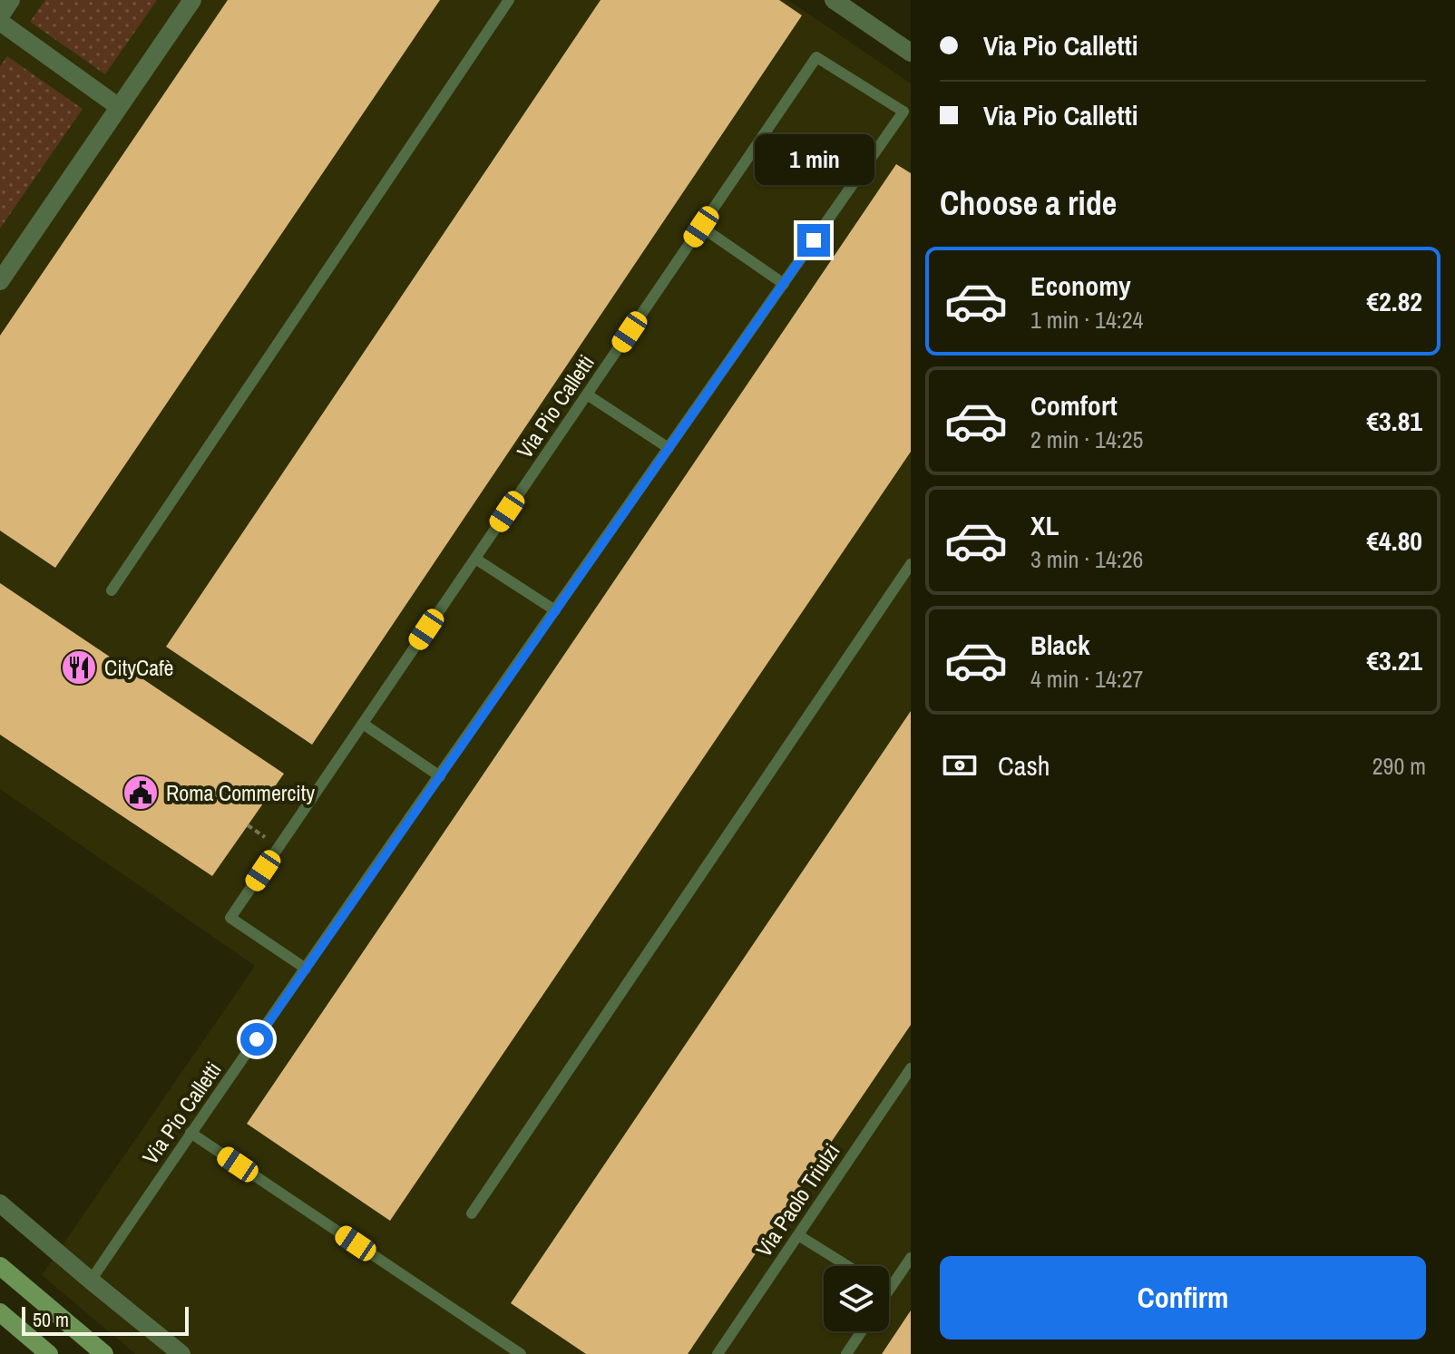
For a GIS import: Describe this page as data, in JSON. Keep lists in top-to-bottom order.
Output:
{
  "streets": {
    "lane": ["Via Pio Calletti", "Via Paolo Triulzi"]
  },
  "places": {
    "restaurant": ["CityCafè"],
    "public building": ["Roma Commercity"]
  },
  "scale_bar": "50 m",
  "page": {
    "banner": ["Via Pio Calletti", "Via Pio Calletti"],
    "bubble": "1 min",
    "heading": "Choose a ride",
    "list": [
      {
        "name": "Economy",
        "note": "1 min · 14:24",
        "value": "€2.82"
      },
      {
        "name": "Comfort",
        "note": "2 min · 14:25",
        "value": "€3.81"
      },
      {
        "name": "XL",
        "note": "3 min · 14:26",
        "value": "€4.80"
      },
      {
        "name": "Black",
        "note": "4 min · 14:27",
        "value": "€3.21"
      }
    ],
    "pay": ["Cash", "290 m"],
    "buttons": "Confirm",
    "scale": "50 m"
  }
}
